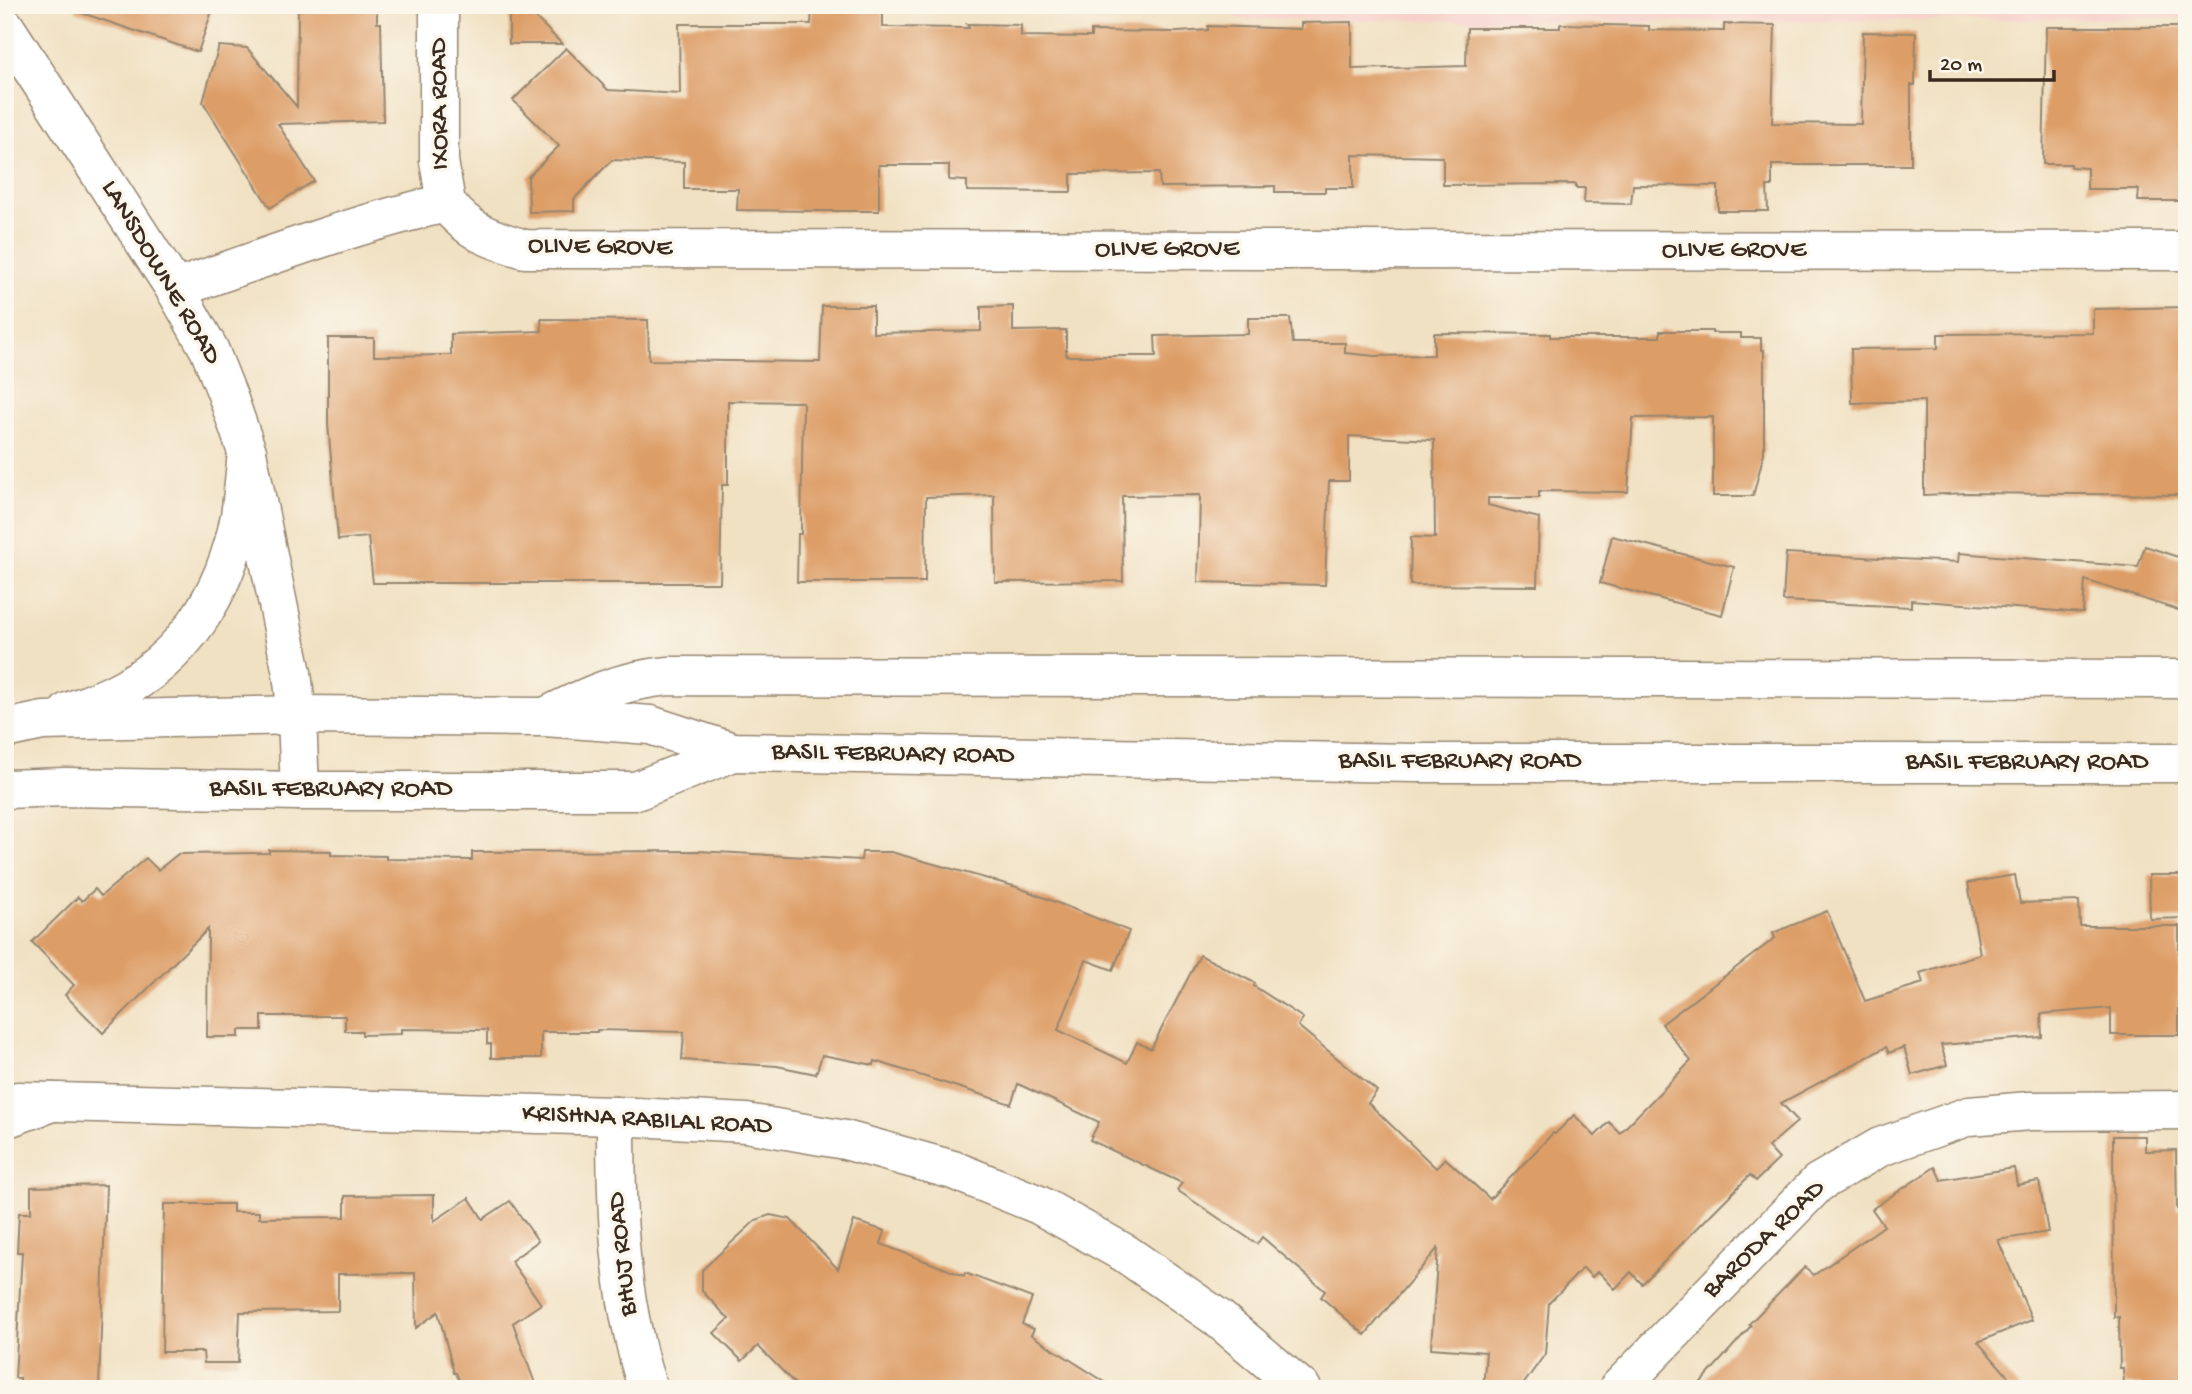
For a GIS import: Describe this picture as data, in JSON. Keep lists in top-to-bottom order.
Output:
{
  "streets": {
    "street": [
      "IXORA ROAD",
      "OLIVE GROVE",
      "LANSDOWNE ROAD",
      "BASIL FEBRUARY ROAD",
      "KRISHNA RABILAL ROAD",
      "BARODA ROAD",
      "BHUJ ROAD"
    ]
  },
  "crossings": [
    ["IXORA ROAD", "OLIVE GROVE"],
    ["LANSDOWNE ROAD", "BASIL FEBRUARY ROAD"],
    ["KRISHNA RABILAL ROAD", "BHUJ ROAD"]
  ],
  "scale_bar": "20 m"
}
